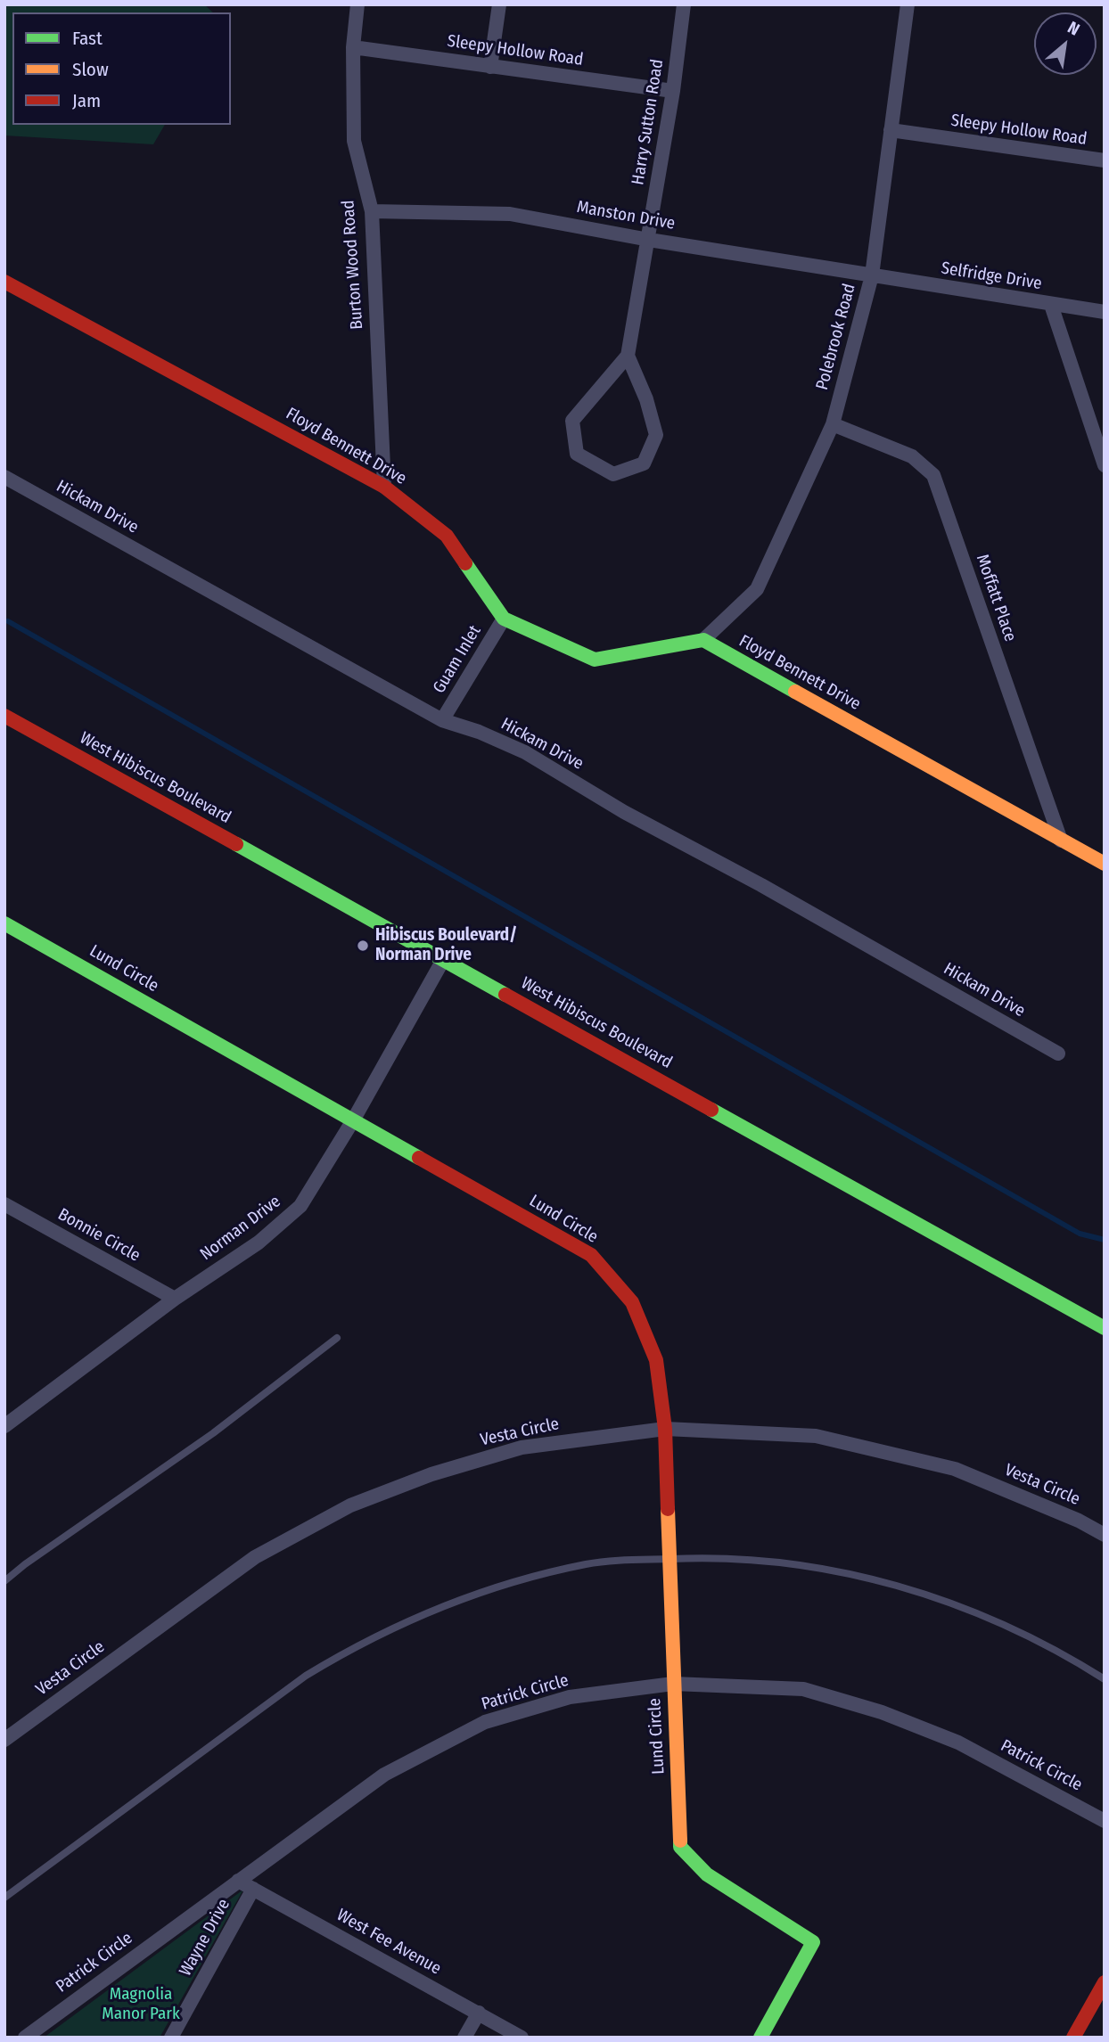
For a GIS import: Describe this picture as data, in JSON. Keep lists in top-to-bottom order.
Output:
{
  "streets": {
    "street": [
      "Sleepy Hollow Road",
      "Harry Sutton Road",
      "Manston Drive",
      "Burton Wood Road",
      "Selfridge Drive",
      "Polebrook Road",
      "Floyd Bennett Drive",
      "Hickam Drive",
      "Moffatt Place",
      "Guam Inlet",
      "West Hibiscus Boulevard",
      "Lund Circle",
      "Norman Drive",
      "Bonnie Circle",
      "Vesta Circle",
      "Patrick Circle",
      "Wayne Drive",
      "West Fee Avenue"
    ]
  },
  "crossings": [
    ["Sleepy Hollow Road", "Harry Sutton Road"],
    ["Sleepy Hollow Road", "Burton Wood Road"],
    ["Sleepy Hollow Road", "Polebrook Road"],
    ["Harry Sutton Road", "Manston Drive"],
    ["Manston Drive", "Burton Wood Road"],
    ["Manston Drive", "Selfridge Drive"],
    ["Manston Drive", "Polebrook Road"],
    ["Burton Wood Road", "Floyd Bennett Drive"],
    ["Selfridge Drive", "Polebrook Road"],
    ["Polebrook Road", "Floyd Bennett Drive"],
    ["Polebrook Road", "Moffatt Place"],
    ["Floyd Bennett Drive", "Moffatt Place"],
    ["Floyd Bennett Drive", "Guam Inlet"],
    ["Hickam Drive", "Guam Inlet"],
    ["West Hibiscus Boulevard", "Norman Drive"],
    ["Lund Circle", "Norman Drive"],
    ["Lund Circle", "Vesta Circle"],
    ["Lund Circle", "Patrick Circle"],
    ["Norman Drive", "Bonnie Circle"],
    ["Patrick Circle", "West Fee Avenue"],
    ["Wayne Drive", "West Fee Avenue"]
  ],
  "parks": ["Magnolia Manor Park"],
  "places": ["Hibiscus Boulevard/ Norman Drive"],
  "legend": ["Fast", "Slow", "Jam"],
  "north": "top right"
}
